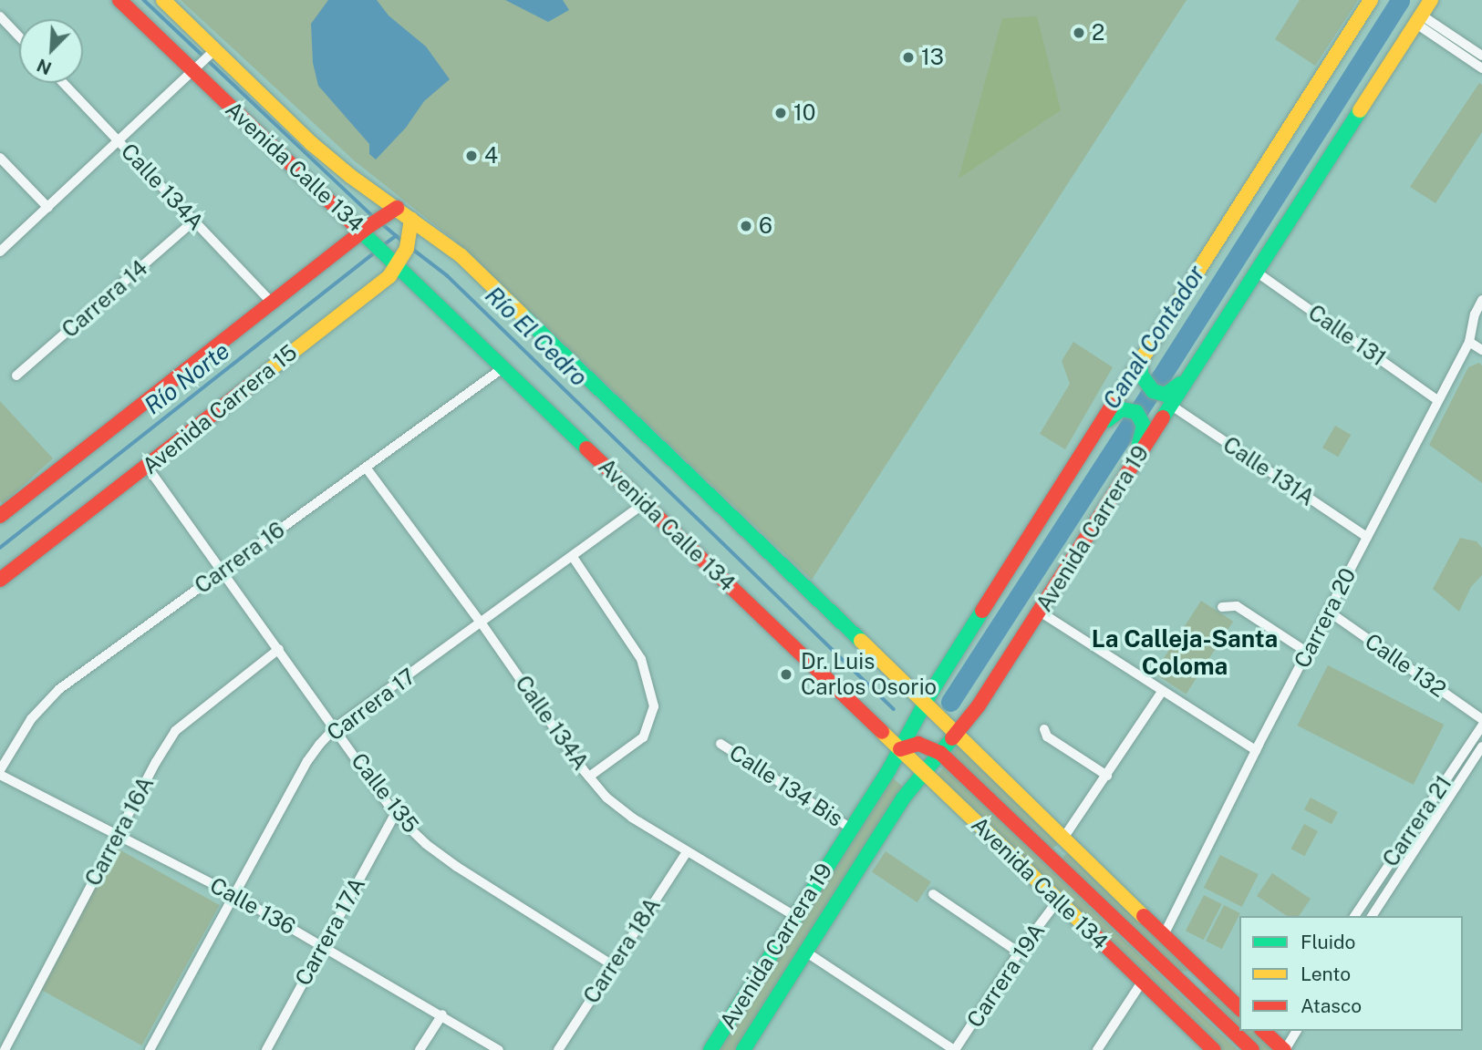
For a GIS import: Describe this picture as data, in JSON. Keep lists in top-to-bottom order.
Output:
{
  "streets": {
    "main road": ["Avenida Calle 134", "Avenida Carrera 15", "Avenida Carrera 19"],
    "street": [
      "Calle 134A",
      "Carrera 14",
      "Calle 131",
      "Calle 131A",
      "Carrera 16",
      "Carrera 20",
      "Calle 132",
      "Carrera 17",
      "Calle 134 Bis",
      "Calle 135",
      "Carrera 21",
      "Carrera 16A",
      "Calle 136",
      "Carrera 17A",
      "Carrera 18A",
      "Carrera 19A"
    ]
  },
  "crossings": [
    ["Avenida Calle 134", "Avenida Carrera 15"],
    ["Avenida Calle 134", "Avenida Carrera 19"],
    ["Avenida Calle 134", "Carrera 16"],
    ["Avenida Calle 134", "Carrera 20"],
    ["Avenida Calle 134", "Carrera 17"],
    ["Avenida Calle 134", "Carrera 19A"],
    ["Calle 134A", "Carrera 14"],
    ["Calle 134A", "Avenida Carrera 19"],
    ["Calle 134A", "Carrera 16"],
    ["Calle 134A", "Carrera 17"],
    ["Calle 134A", "Carrera 18A"],
    ["Calle 131", "Avenida Carrera 19"],
    ["Calle 131", "Carrera 20"],
    ["Avenida Carrera 15", "Calle 135"],
    ["Calle 131A", "Avenida Carrera 19"],
    ["Calle 131A", "Carrera 20"],
    ["Avenida Carrera 19", "Calle 134 Bis"],
    ["Carrera 16", "Calle 135"],
    ["Carrera 16", "Calle 136"],
    ["Carrera 20", "Calle 132"],
    ["Carrera 17", "Calle 135"],
    ["Carrera 17", "Calle 136"],
    ["Calle 135", "Carrera 16A"],
    ["Calle 135", "Carrera 17A"],
    ["Calle 135", "Carrera 18A"],
    ["Carrera 16A", "Calle 136"],
    ["Calle 136", "Carrera 17A"]
  ],
  "districts": ["La Calleja-Santa Coloma"],
  "water": ["Río El Cedro", "Canal Contador", "Río Norte"],
  "places": [
    "2",
    "13",
    "10",
    "4",
    "6",
    "Dr. Luis Carlos Osorio"
  ],
  "legend": ["Fluido", "Lento", "Atasco"],
  "north": "bottom left"
}
